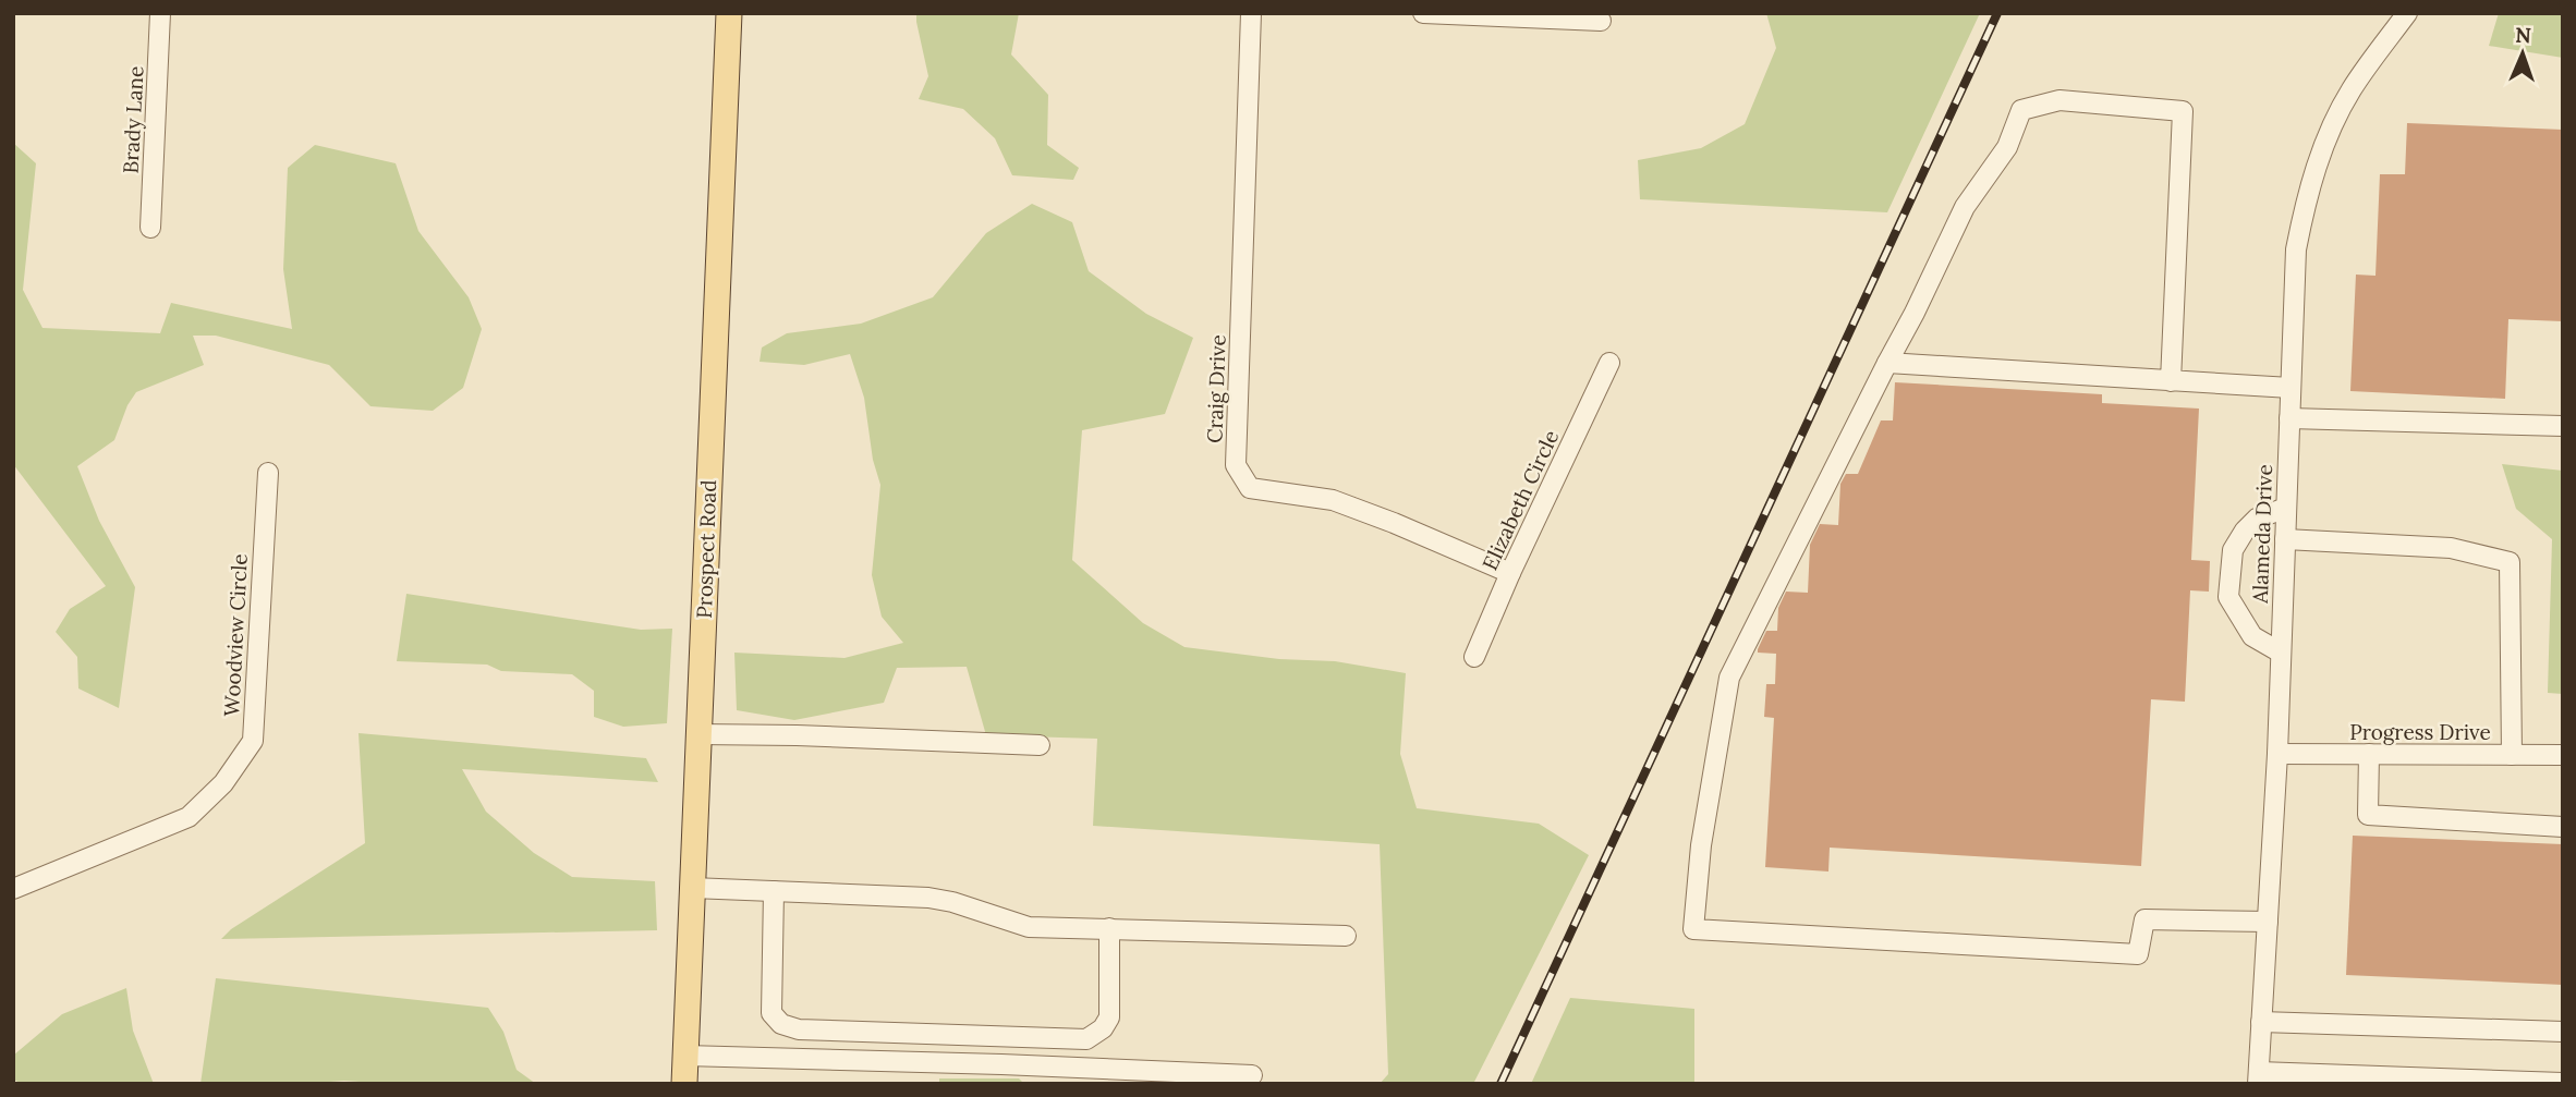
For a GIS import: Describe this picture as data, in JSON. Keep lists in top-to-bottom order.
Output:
{
  "streets": {
    "main road": ["Prospect Road"],
    "street": [
      "Brady Lane",
      "Craig Drive",
      "Elizabeth Circle",
      "Alameda Drive",
      "Woodview Circle",
      "Progress Drive"
    ]
  },
  "crossings": [
    ["Craig Drive", "Elizabeth Circle"],
    ["Alameda Drive", "Progress Drive"]
  ],
  "north": "top"
}
